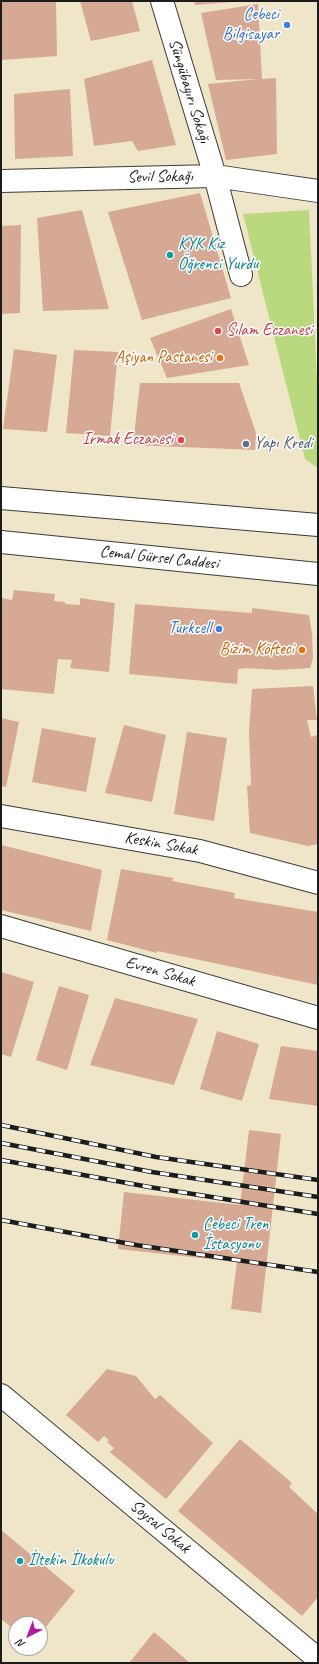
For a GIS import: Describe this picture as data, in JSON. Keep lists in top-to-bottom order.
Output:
{
  "streets": {
    "street": [
      "Süngübayırı Sokağı",
      "Sevil Sokağı",
      "Cemal Gürsel Caddesi",
      "Keskin Sokak",
      "Evren Sokak",
      "Soysal Sokak"
    ]
  },
  "crossings": [
    ["Süngübayırı Sokağı", "Sevil Sokağı"]
  ],
  "places": [
    "Cebeci Bilgisayar",
    "KYK Kız Öğrenci Yurdu",
    "Sılam Eczanesi",
    "Aşiyan Pastanesi",
    "Irmak Eczanesi",
    "Yapı Kredi",
    "Turkcell",
    "Bizim Köfteci",
    "Cebeci Tren İstasyonu",
    "İltekin İlkokulu"
  ],
  "north": "bottom left"
}
